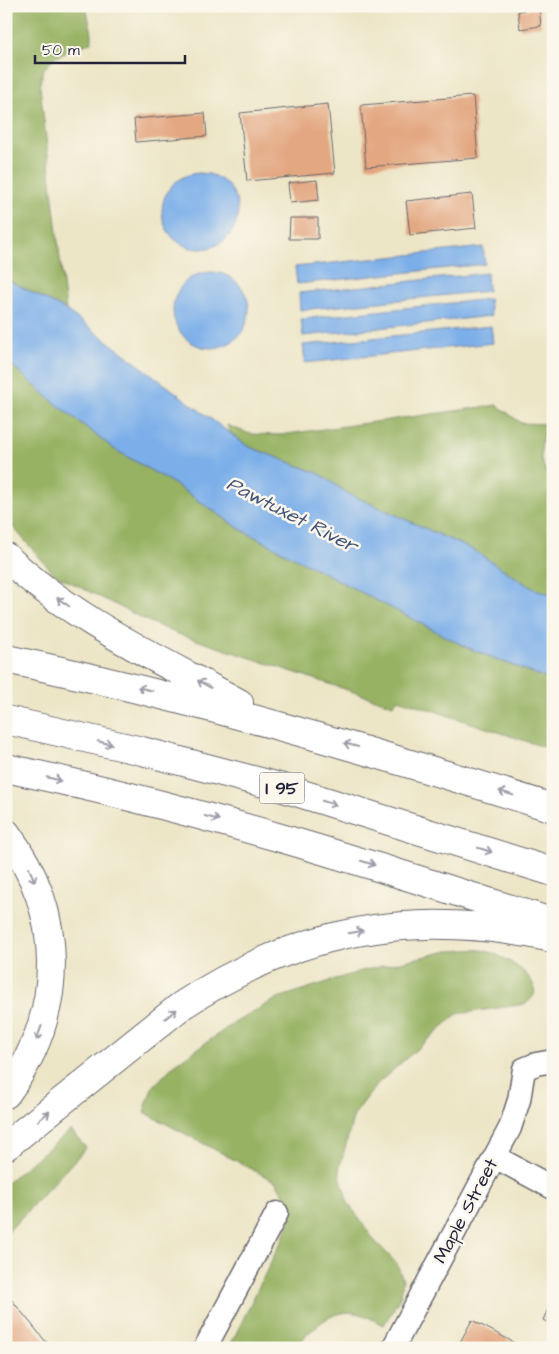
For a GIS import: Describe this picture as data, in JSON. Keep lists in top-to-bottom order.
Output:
{
  "streets": {
    "highway": ["I 95"],
    "street": ["Maple Street"]
  },
  "water": ["Pawtuxet River"],
  "scale_bar": "50 m"
}
